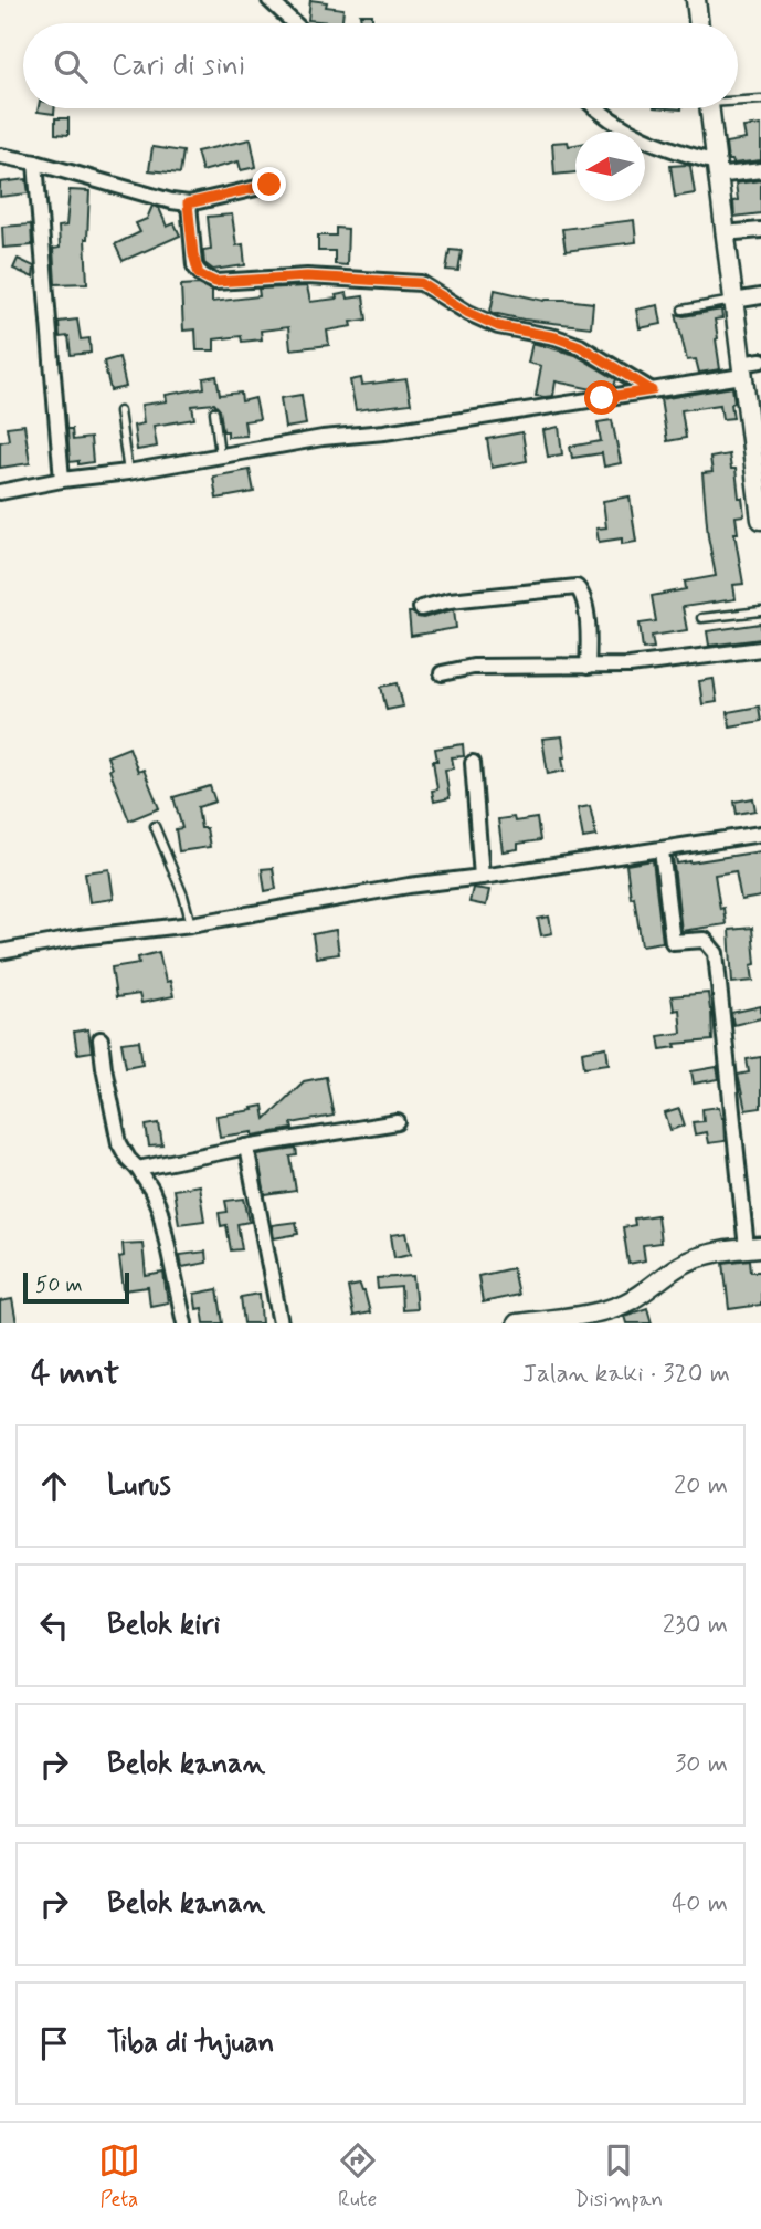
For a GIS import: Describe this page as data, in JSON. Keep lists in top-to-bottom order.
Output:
{
  "scale_bar": "50 m",
  "north": "left",
  "page": {
    "search": "Cari di sini",
    "scale": "50 m",
    "heading": ["4 mnt", "Jalan kaki · 320 m"],
    "list": [
      ["Lurus", "20 m"],
      ["Belok kiri", "230 m"],
      ["Belok kanan", "30 m"],
      ["Belok kanan", "40 m"],
      "Tiba di tujuan"
    ],
    "nav": ["Peta", "Rute", "Disimpan"]
  }
}
